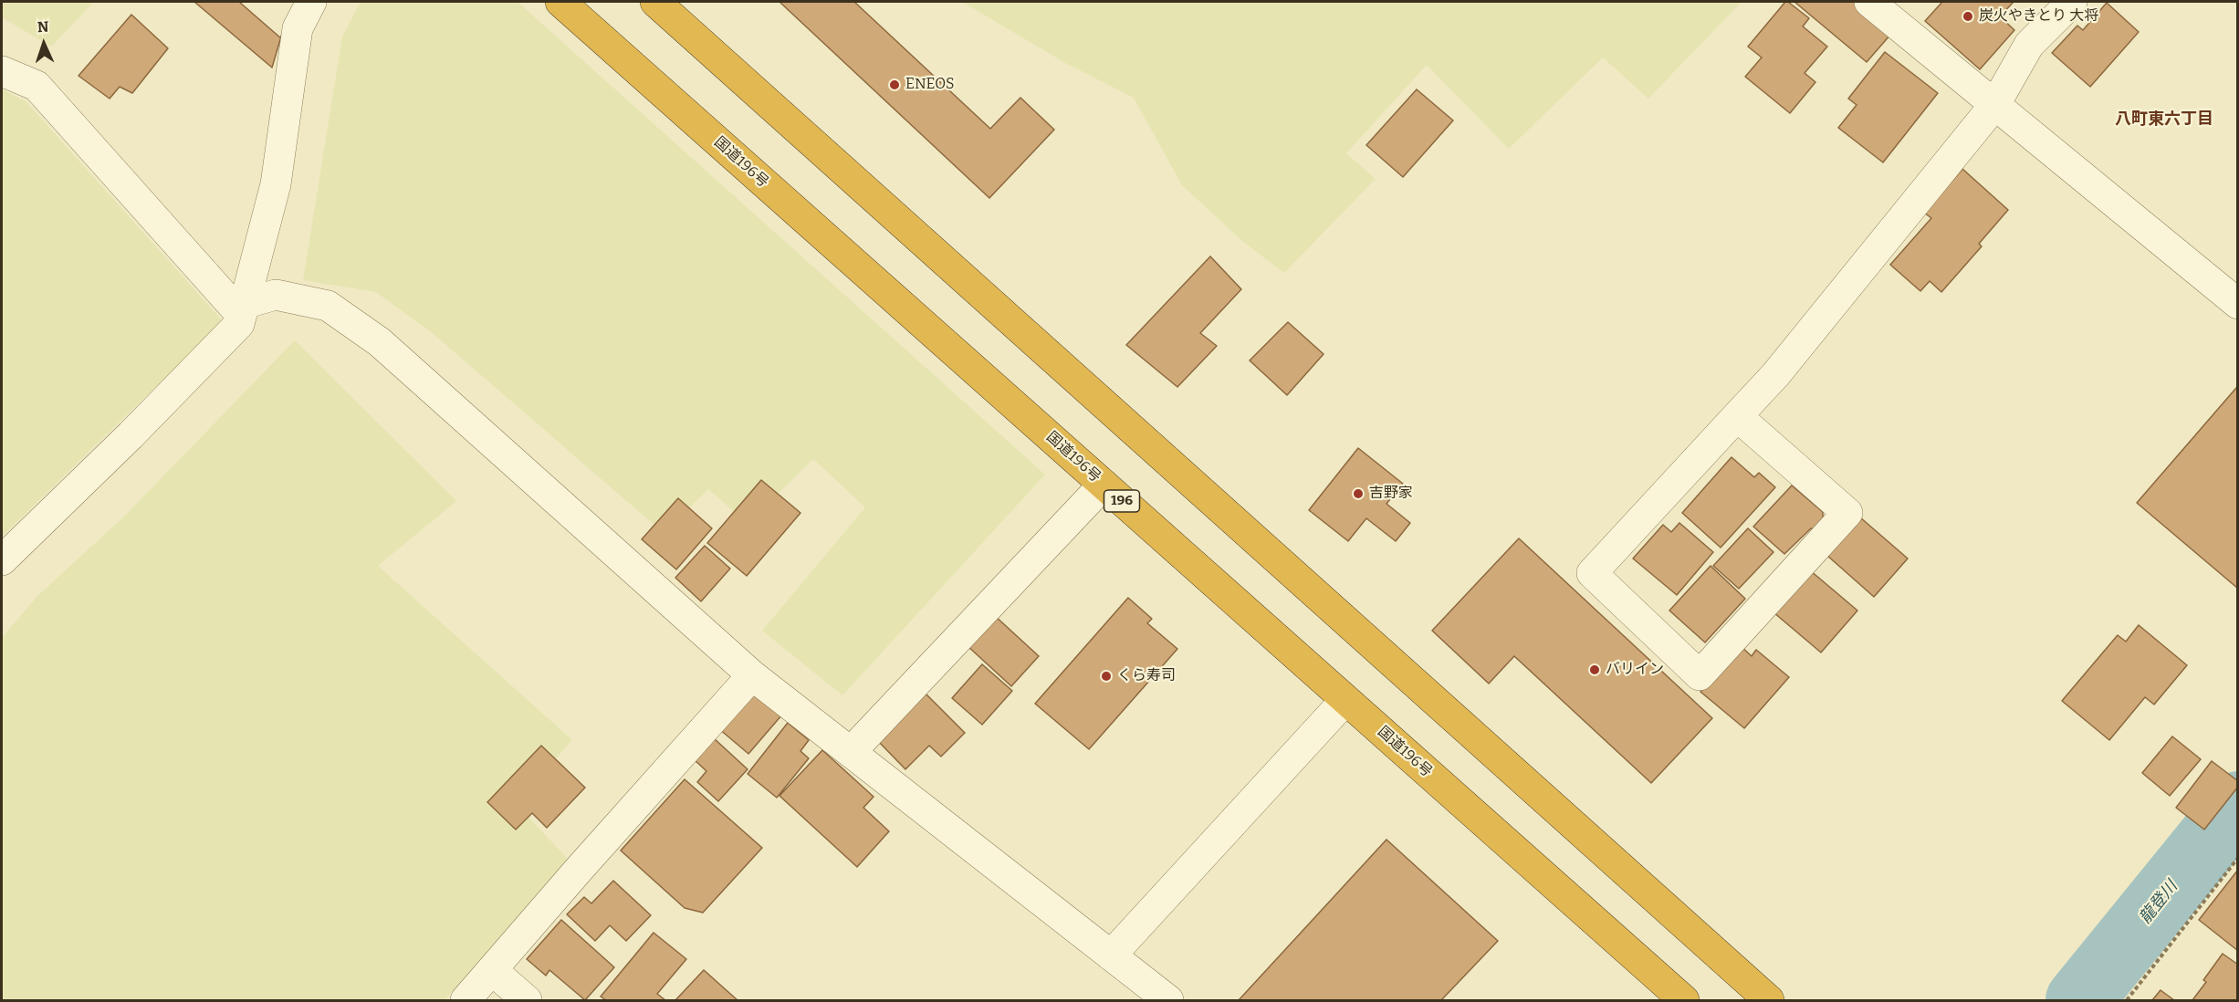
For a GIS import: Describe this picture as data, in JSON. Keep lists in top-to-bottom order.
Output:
{
  "streets": {
    "highway": ["国道196号", "196"]
  },
  "districts": ["八町東六丁目"],
  "water": ["龍登川"],
  "places": [
    "炭火やきとり 大将",
    "ENEOS",
    "吉野家",
    "バリイン",
    "くら寿司"
  ],
  "north": "top"
}
